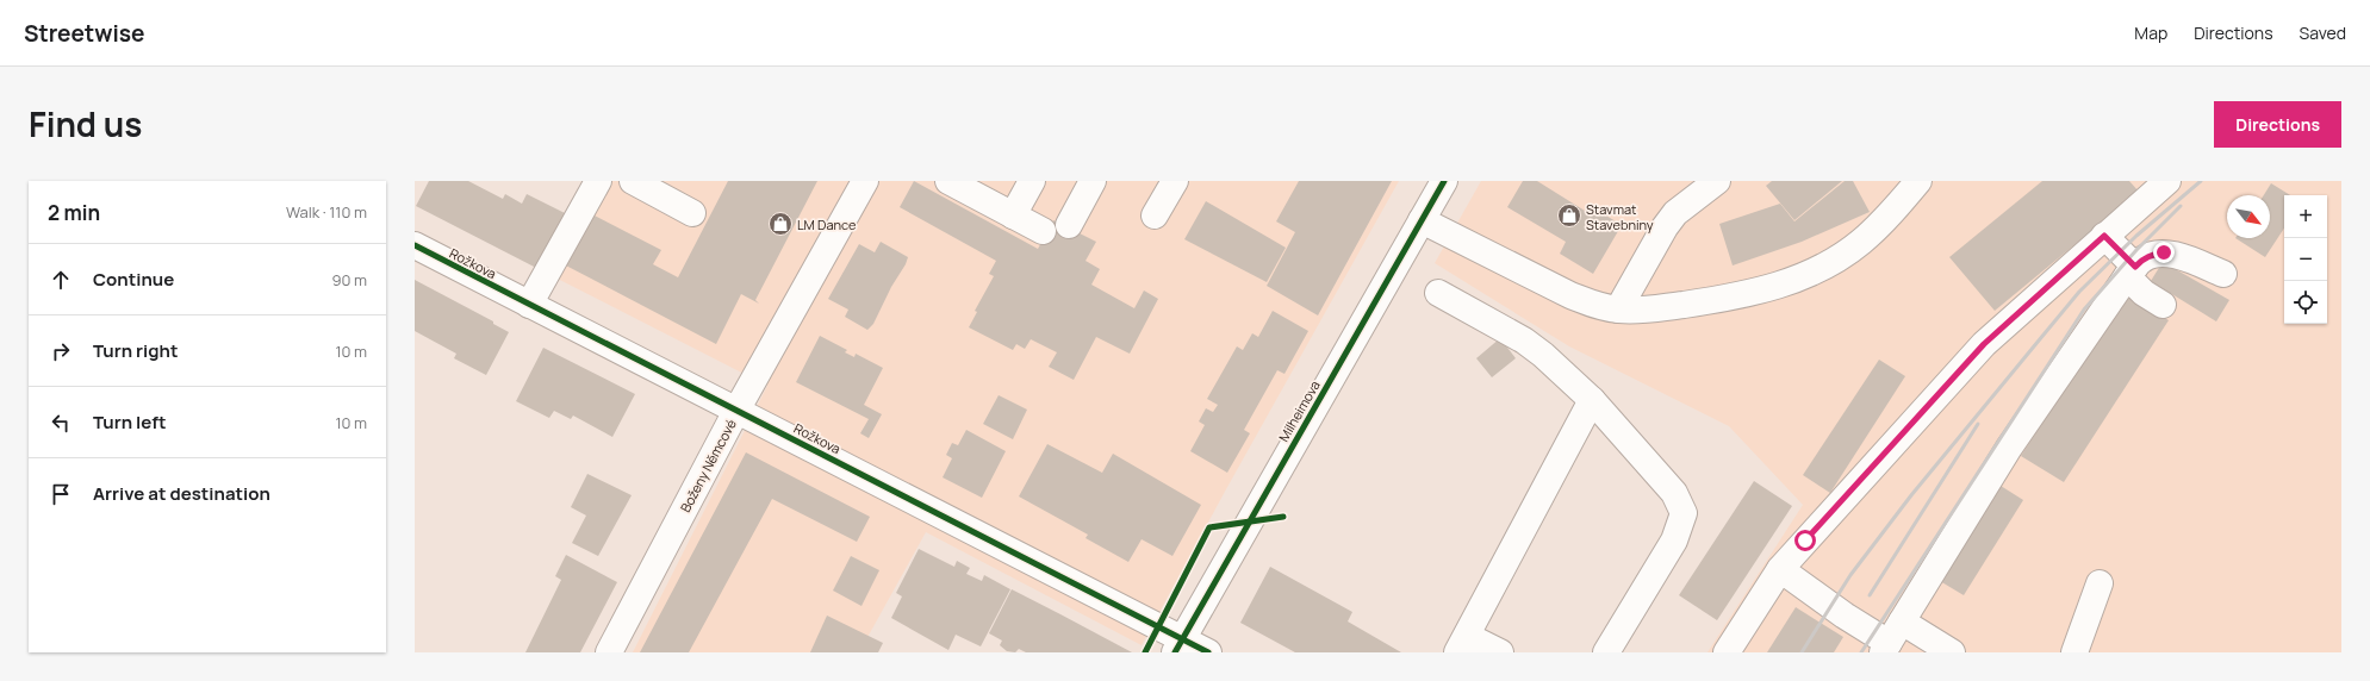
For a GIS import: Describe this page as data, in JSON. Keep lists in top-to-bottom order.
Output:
{
  "streets": {
    "street": ["Rožkova", "Milheimova", "Boženy Němcové"]
  },
  "crossings": [
    ["Rožkova", "Milheimova"],
    ["Rožkova", "Boženy Němcové"]
  ],
  "places": {
    "shop": ["Stavmat Stavebniny", "LM Dance"]
  },
  "north": "bottom right",
  "page": {
    "header": "Streetwise",
    "nav": ["Map", "Directions", "Saved"],
    "title": "Find us",
    "buttons": "Directions",
    "heading": ["2 min", "Walk · 110 m"],
    "map_buttons": ["+", "−"],
    "list": [
      ["Continue", "90 m"],
      ["Turn right", "10 m"],
      ["Turn left", "10 m"],
      "Arrive at destination"
    ]
  }
}
